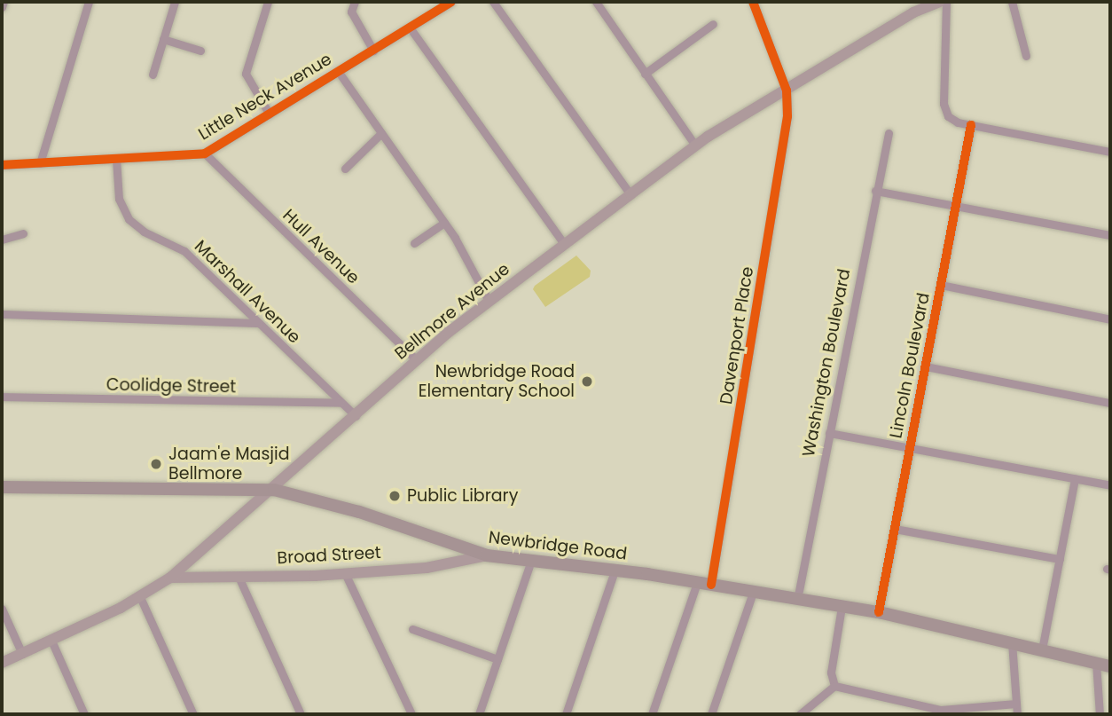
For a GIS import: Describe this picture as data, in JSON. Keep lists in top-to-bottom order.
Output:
{
  "streets": {
    "main road": ["Bellmore Avenue", "Newbridge Road", "Broad Street"],
    "street": [
      "Little Neck Avenue",
      "Hull Avenue",
      "Marshall Avenue",
      "Davenport Place",
      "Washington Boulevard",
      "Lincoln Boulevard",
      "Coolidge Street"
    ]
  },
  "crossings": [
    ["Little Neck Avenue", "Hull Avenue"],
    ["Little Neck Avenue", "Marshall Avenue"],
    ["Hull Avenue", "Bellmore Avenue"],
    ["Marshall Avenue", "Bellmore Avenue"],
    ["Marshall Avenue", "Coolidge Street"],
    ["Bellmore Avenue", "Davenport Place"],
    ["Bellmore Avenue", "Newbridge Road"],
    ["Bellmore Avenue", "Broad Street"],
    ["Davenport Place", "Newbridge Road"],
    ["Washington Boulevard", "Newbridge Road"],
    ["Lincoln Boulevard", "Newbridge Road"],
    ["Newbridge Road", "Broad Street"]
  ],
  "places": ["Newbridge Road Elementary School", "Jaam'e Masjid Bellmore", "Public Library"]
}
